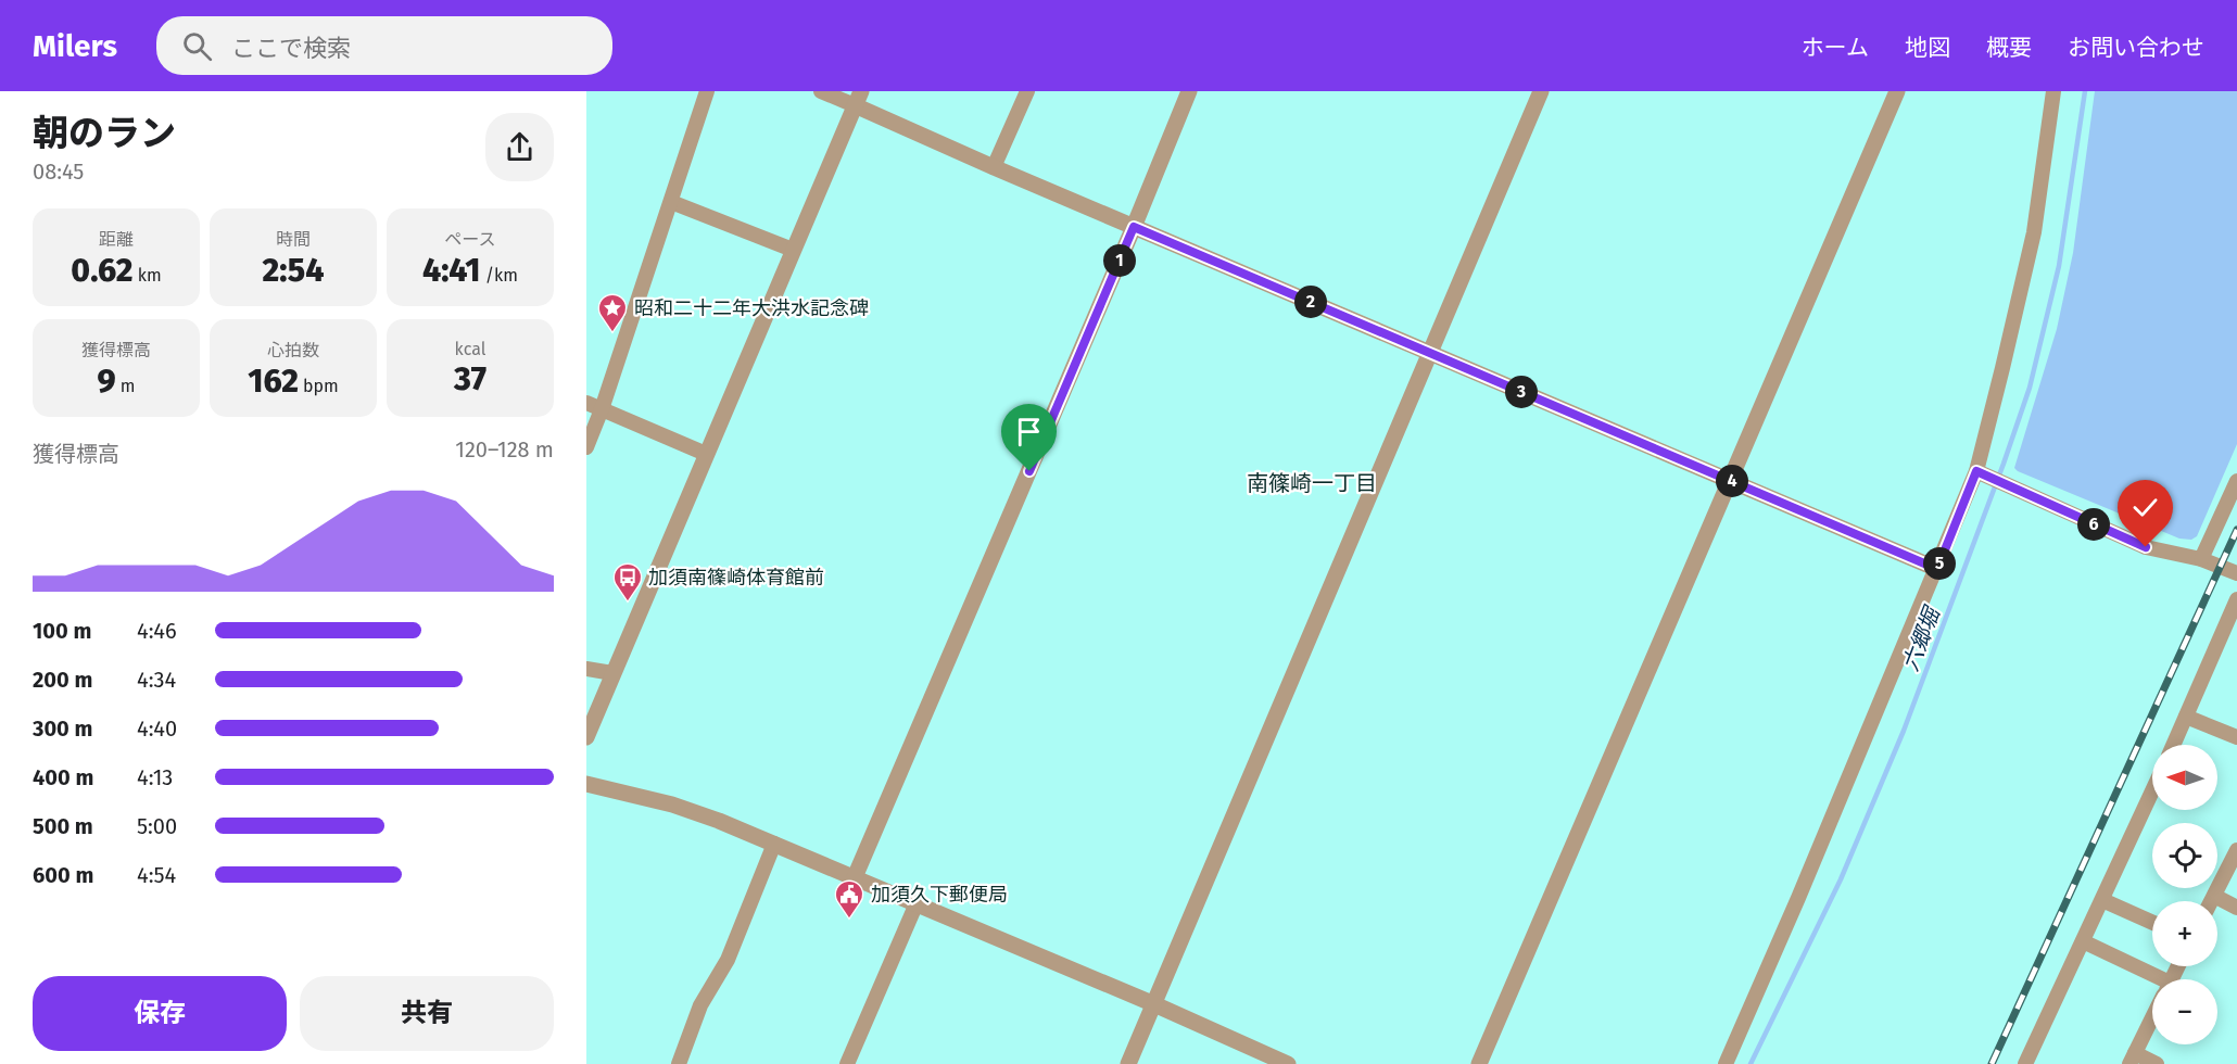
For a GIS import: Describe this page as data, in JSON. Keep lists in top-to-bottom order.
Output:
{
  "districts": ["南篠崎一丁目"],
  "water": ["六郷堀"],
  "places": {
    "place": ["昭和二十二年大洪水記念碑"],
    "bus stop": ["加須南篠崎体育館前"],
    "public building": ["加須久下郵便局"]
  },
  "north": "left",
  "page": {
    "header": "Milers",
    "search": "ここで検索",
    "nav": [
      "ホーム",
      "地図",
      "概要",
      "お問い合わせ"
    ],
    "heading": ["朝のラン", "08:45"],
    "stats": [
      ["距離", "0.62 km"],
      ["時間", "2:54"],
      ["ペース", "4:41 /km"],
      ["獲得標高", "9 m"],
      ["心拍数", "162 bpm"],
      ["kcal", "37"]
    ],
    "pins": [
      "1",
      "2",
      "3",
      "4",
      "6",
      "5"
    ],
    "chart": ["獲得標高", "120–128 m"],
    "list": [
      {
        "name": "100 m",
        "note": "4:46"
      },
      {
        "name": "200 m",
        "note": "4:34"
      },
      {
        "name": "300 m",
        "note": "4:40"
      },
      {
        "name": "400 m",
        "note": "4:13"
      },
      {
        "name": "500 m",
        "note": "5:00"
      },
      {
        "name": "600 m",
        "note": "4:54"
      }
    ],
    "map_buttons": ["+", "−"],
    "buttons": ["保存", "共有"]
  }
}
